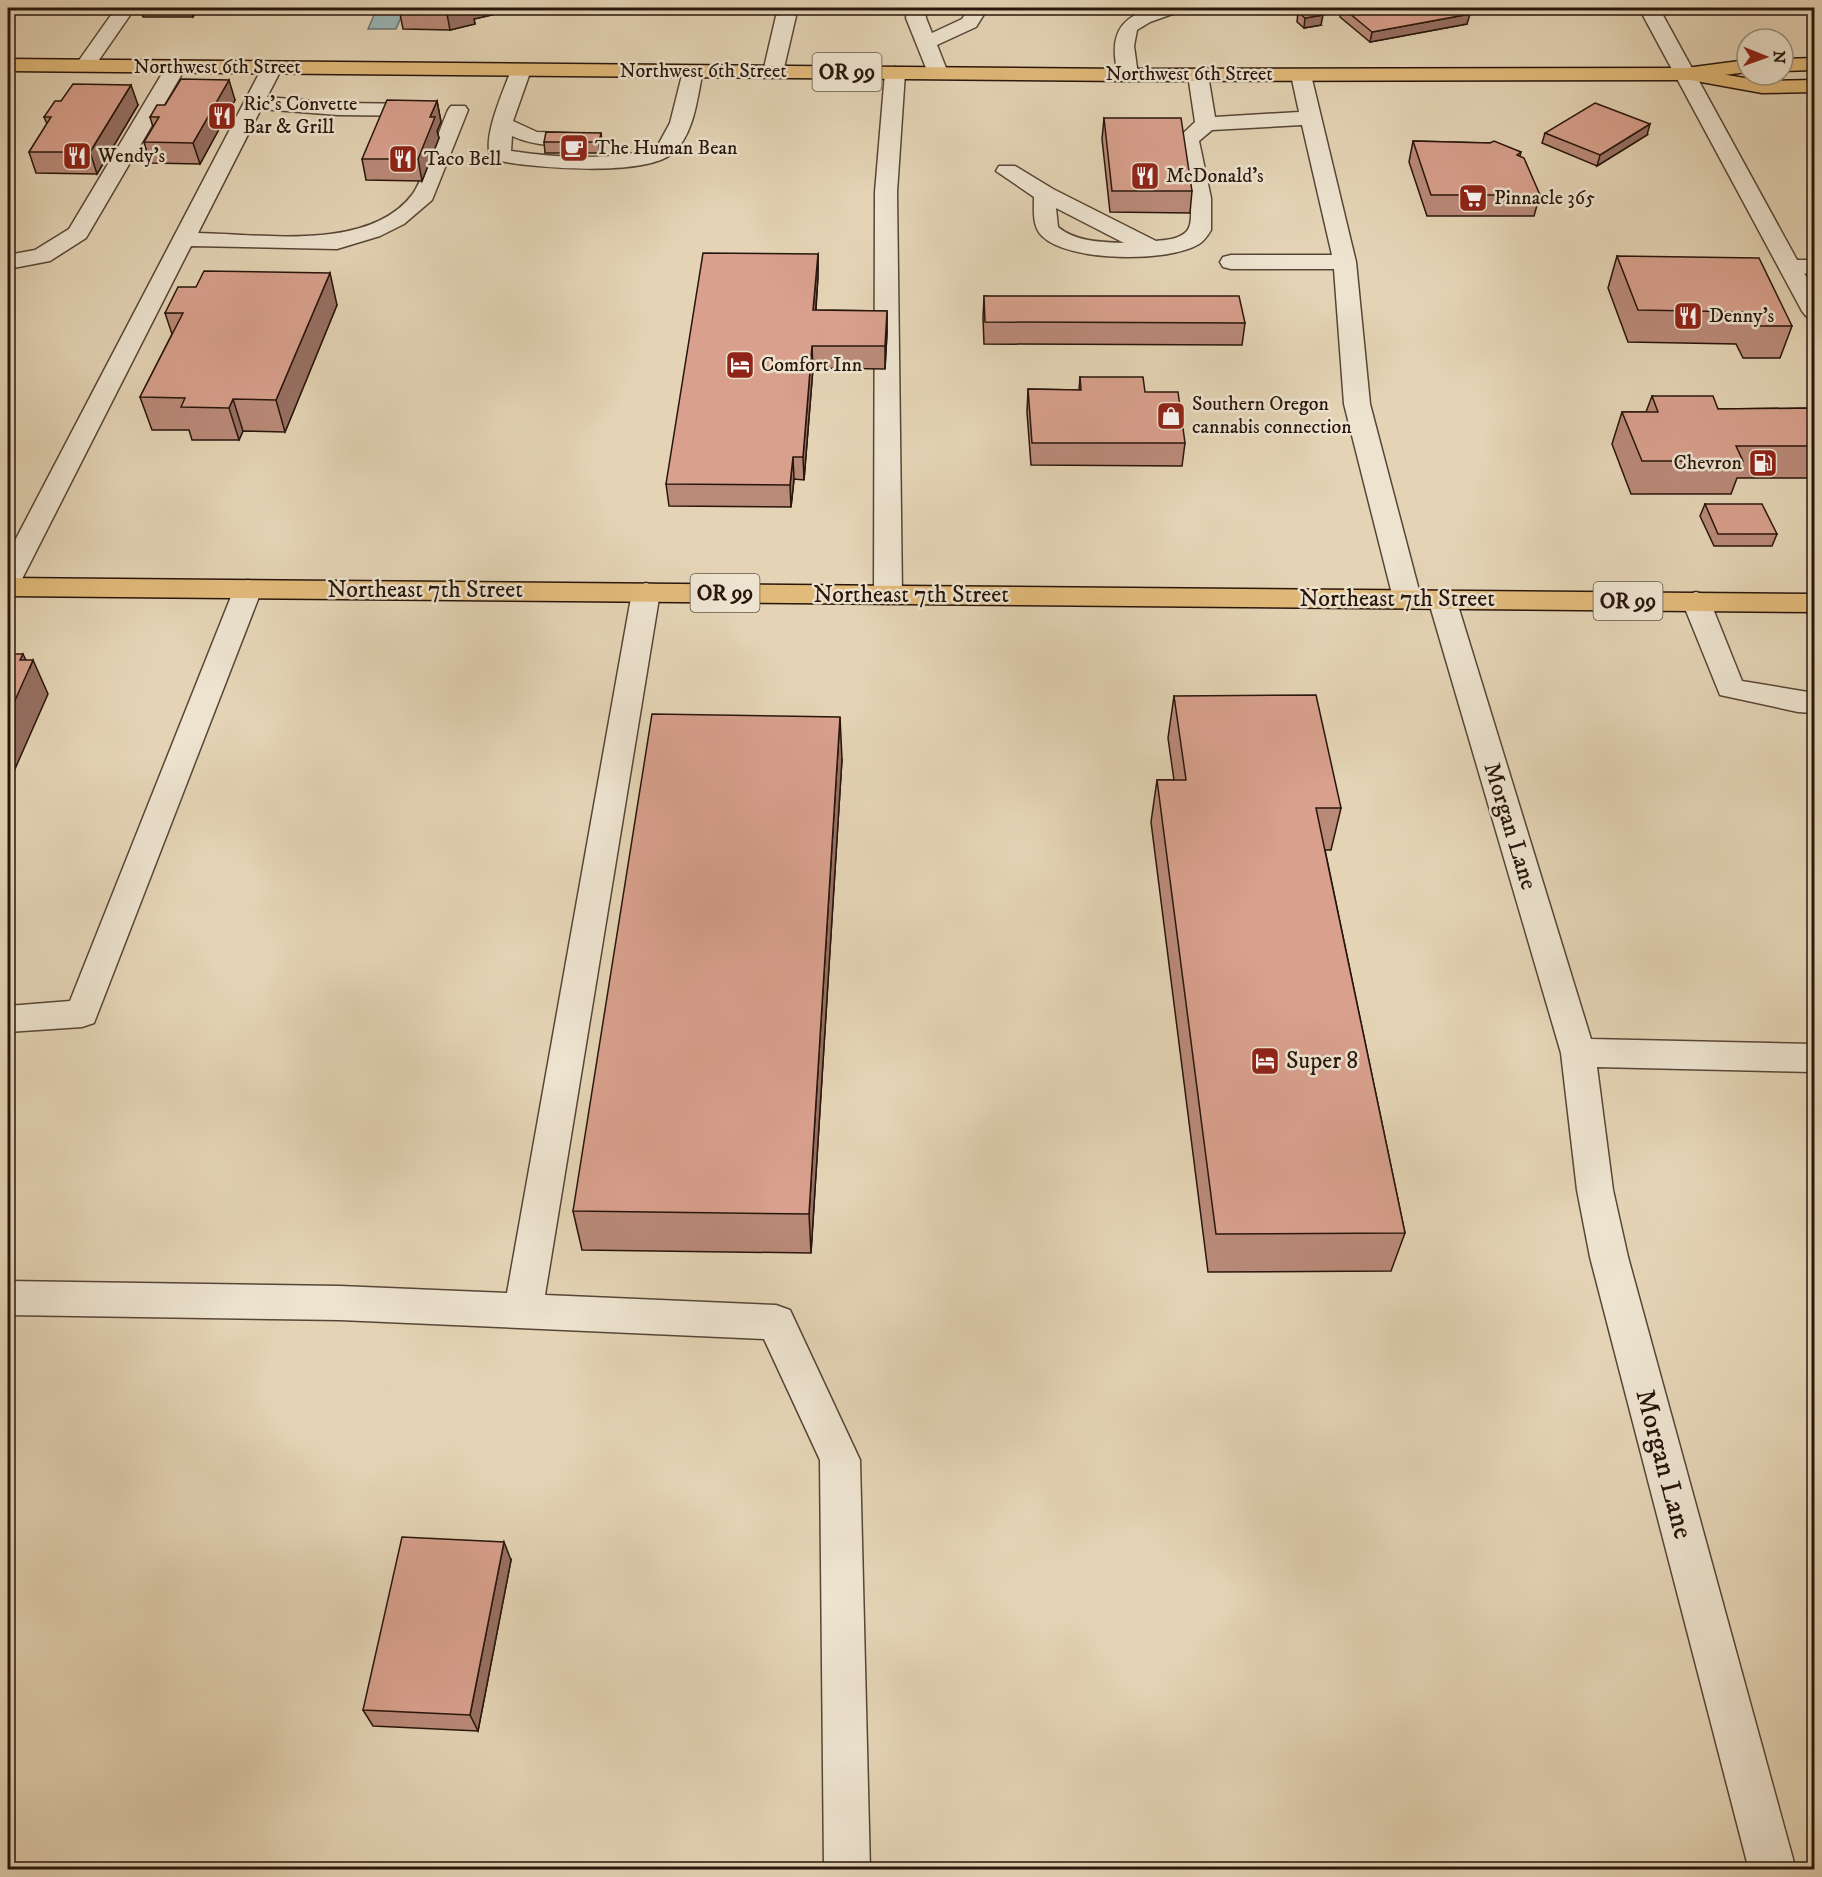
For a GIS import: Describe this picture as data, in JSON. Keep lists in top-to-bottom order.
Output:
{
  "streets": {
    "main road": ["Northwest 6th Street", "OR 99", "Northeast 7th Street"],
    "street": ["Morgan Lane"]
  },
  "crossings": [
    ["Northwest 6th Street", "OR 99"],
    ["Northeast 7th Street", "Morgan Lane"]
  ],
  "places": {
    "restaurant": [
      "Ric's Convette Bar & Grill",
      "Wendy's",
      "Taco Bell",
      "McDonald's",
      "Denny's"
    ],
    "cafe": ["The Human Bean"],
    "supermarket": ["Pinnacle 365"],
    "hotel": ["Comfort Inn", "Super 8"],
    "shop": ["Southern Oregon cannabis connection"],
    "fuel station": ["Chevron"]
  },
  "north": "right"
}
